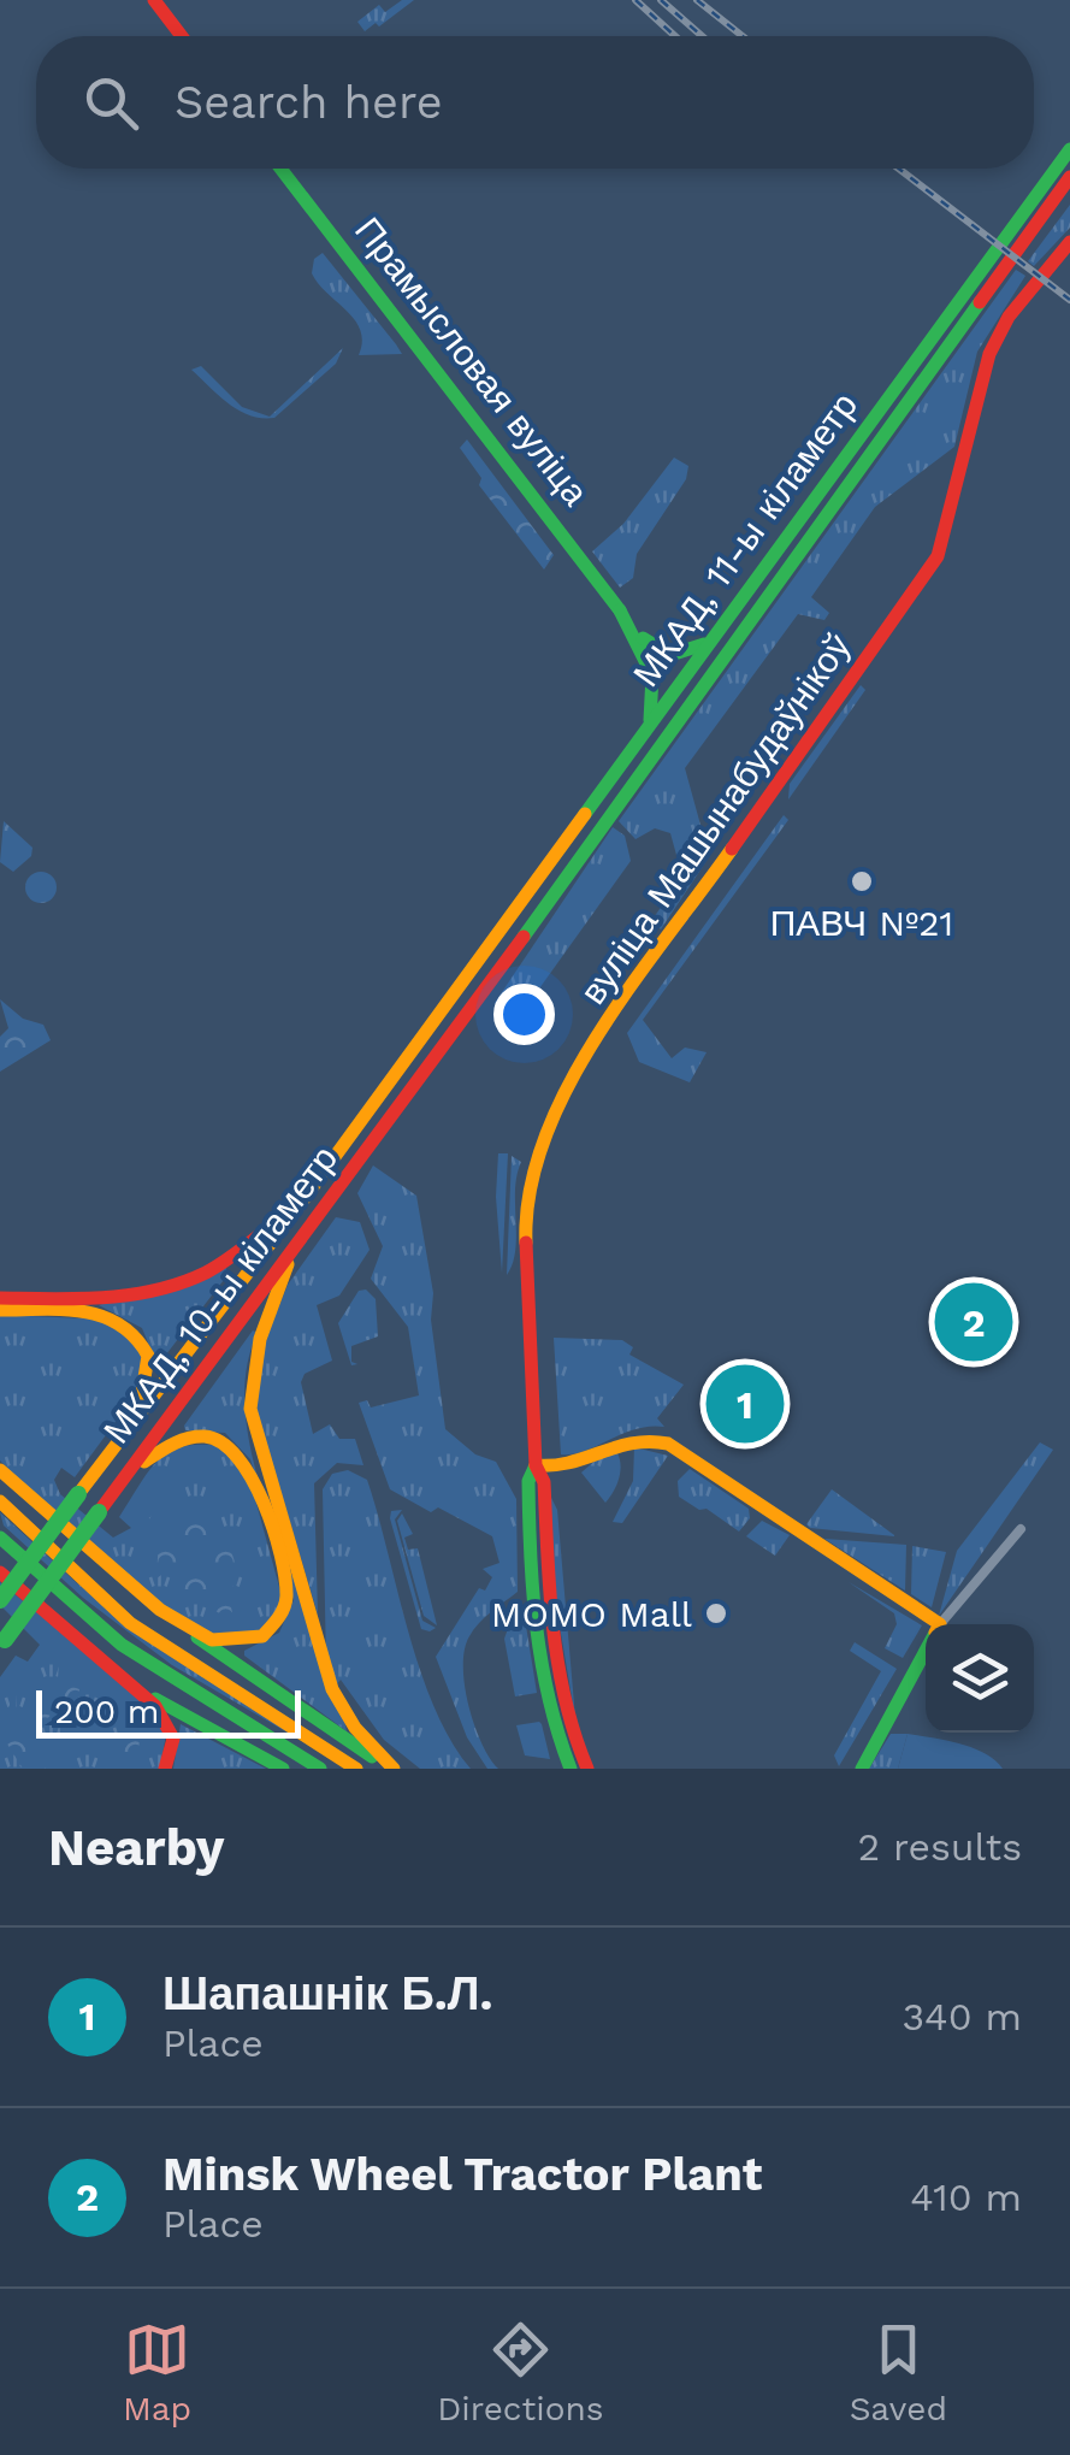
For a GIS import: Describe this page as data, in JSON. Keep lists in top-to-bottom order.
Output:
{
  "streets": {
    "main road": [
      "Прамысловая вуліца",
      "МКАД, 11-ы кіламетр",
      "вуліца Машынабудаўнікоў",
      "МКАД, 10-ы кіламетр"
    ]
  },
  "crossings": [
    ["МКАД, 11-ы кіламетр", "МКАД, 10-ы кіламетр"]
  ],
  "places": ["ПАВЧ №21", "MOMO Mall"],
  "scale_bar": "200 m",
  "page": {
    "search": "Search here",
    "pins": ["2", "1"],
    "scale": "200 m",
    "heading": ["Nearby", "2 results"],
    "list": [
      {
        "mark": "1",
        "name": "Шапашнік Б.Л.",
        "note": "Place",
        "value": "340 m"
      },
      {
        "mark": "2",
        "name": "Minsk Wheel Tractor Plant",
        "note": "Place",
        "value": "410 m"
      }
    ],
    "nav": ["Map", "Directions", "Saved"]
  }
}
